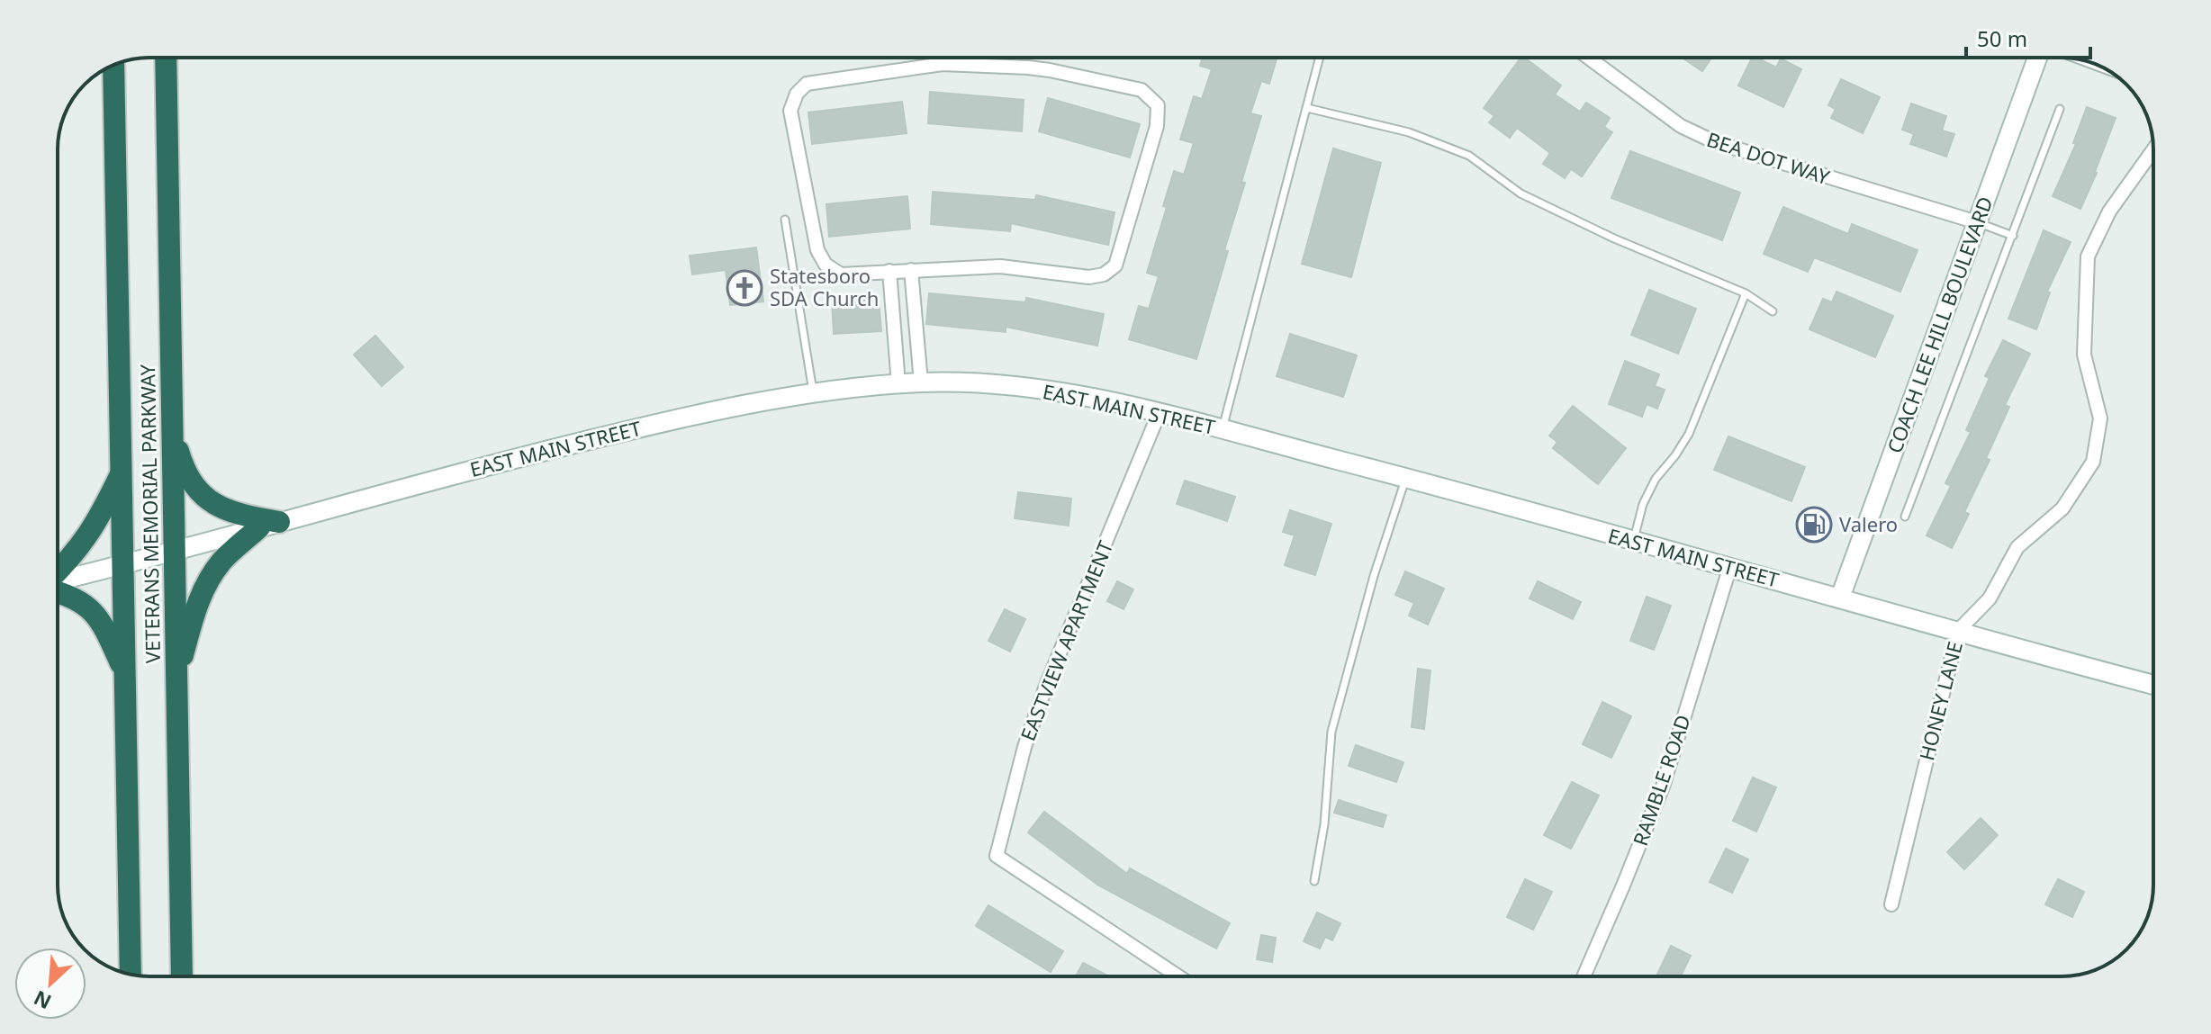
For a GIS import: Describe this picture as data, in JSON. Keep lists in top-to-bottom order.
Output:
{
  "streets": {
    "highway": ["VETERANS MEMORIAL PARKWAY"],
    "main road": ["COACH LEE HILL BOULEVARD", "EAST MAIN STREET"],
    "street": [
      "BEA DOT WAY",
      "EASTVIEW APARTMENT",
      "HONEY LANE",
      "RAMBLE ROAD"
    ]
  },
  "crossings": [
    ["BEA DOT WAY", "COACH LEE HILL BOULEVARD"],
    ["COACH LEE HILL BOULEVARD", "EAST MAIN STREET"],
    ["EAST MAIN STREET", "VETERANS MEMORIAL PARKWAY"],
    ["EAST MAIN STREET", "EASTVIEW APARTMENT"],
    ["EAST MAIN STREET", "HONEY LANE"],
    ["EAST MAIN STREET", "RAMBLE ROAD"]
  ],
  "places": {
    "church": ["Statesboro SDA Church"],
    "fuel station": ["Valero"]
  },
  "scale_bar": "50 m",
  "north": "bottom left"
}
